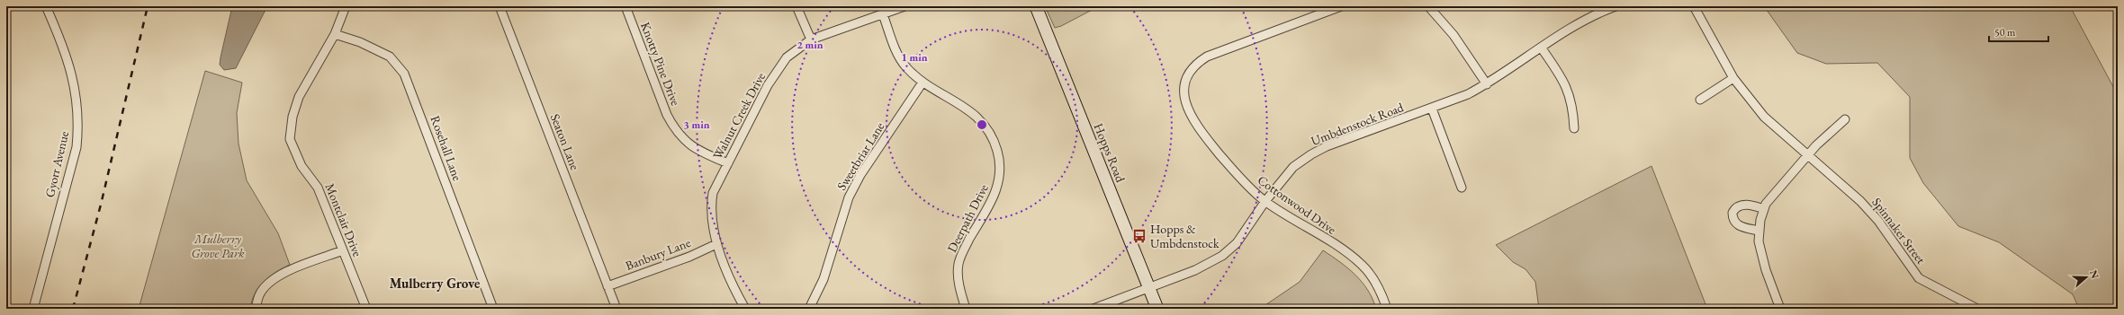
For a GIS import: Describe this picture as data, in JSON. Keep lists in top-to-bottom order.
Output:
{
  "streets": {
    "main road": ["Hopps Road"],
    "street": [
      "Knotty Pine Drive",
      "Walnut Creek Drive",
      "Umbdenstock Road",
      "Seaton Lane",
      "Rosehall Lane",
      "Sweetbriar Lane",
      "Gyorr Avenue",
      "Cottonwood Drive",
      "Deerpath Drive",
      "Montclair Drive",
      "Spinnaker Street",
      "Banbury Lane"
    ]
  },
  "crossings": [
    ["Knotty Pine Drive", "Walnut Creek Drive"],
    ["Walnut Creek Drive", "Deerpath Drive"],
    ["Walnut Creek Drive", "Banbury Lane"],
    ["Umbdenstock Road", "Hopps Road"],
    ["Umbdenstock Road", "Cottonwood Drive"],
    ["Seaton Lane", "Banbury Lane"],
    ["Rosehall Lane", "Montclair Drive"],
    ["Sweetbriar Lane", "Deerpath Drive"]
  ],
  "districts": ["Mulberry Grove"],
  "parks": ["Mulberry Grove Park"],
  "places": {
    "bus stop": ["Hopps & Umbdenstock"]
  },
  "scale_bar": "50 m",
  "north": "right",
  "rings": ["2 min", "1 min", "3 min"]
}
